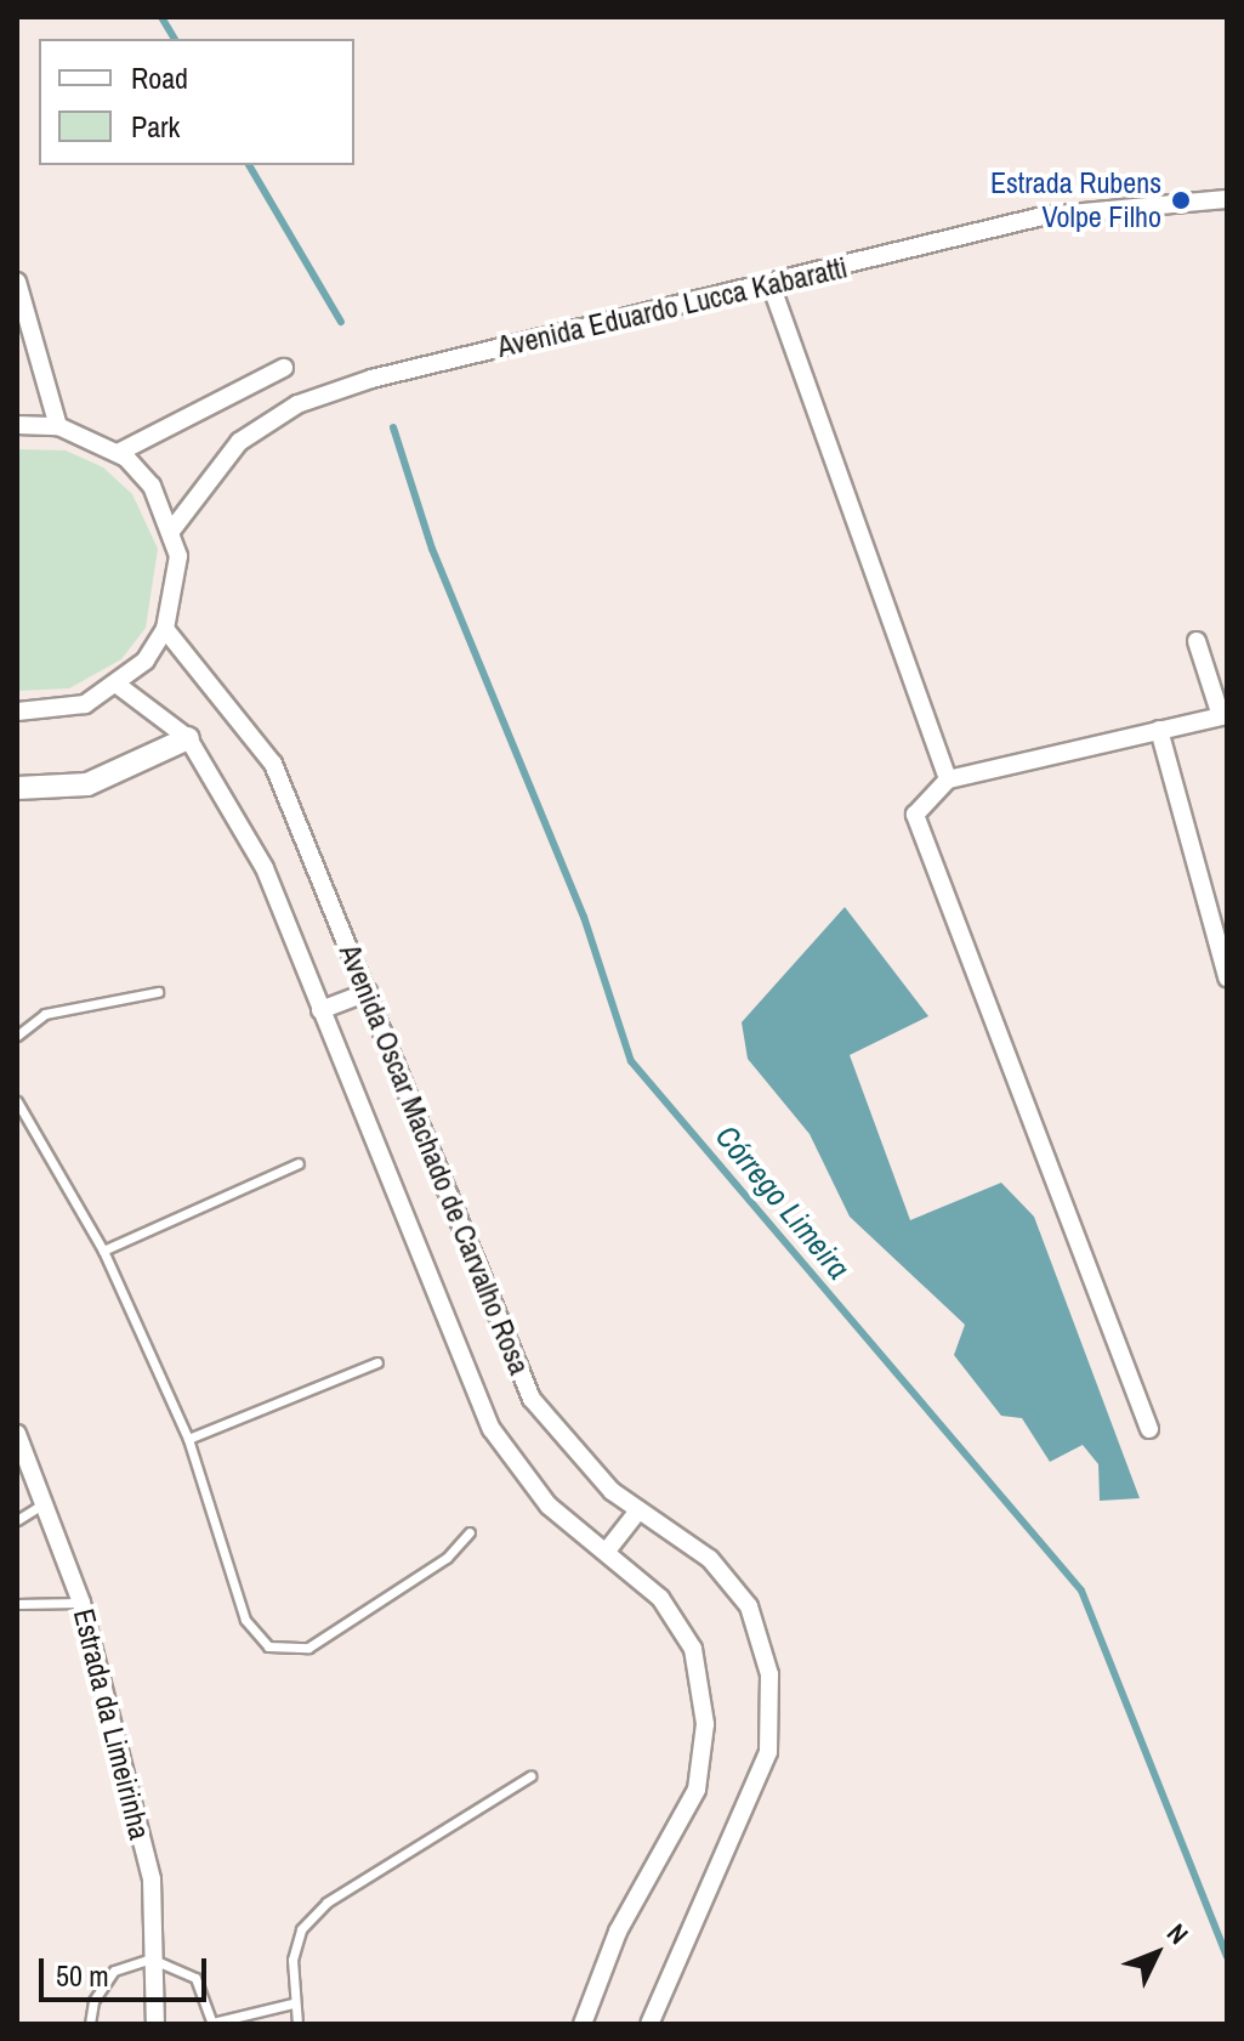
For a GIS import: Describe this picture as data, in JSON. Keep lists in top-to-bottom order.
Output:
{
  "streets": {
    "street": ["Avenida Eduardo Lucca Kabaratti", "Avenida Oscar Machado de Carvalho Rosa", "Estrada da Limeirinha"]
  },
  "water": ["Córrego Limeira"],
  "places": ["Estrada Rubens Volpe Filho"],
  "legend": ["Road", "Park"],
  "scale_bar": "50 m",
  "north": "top right"
}
